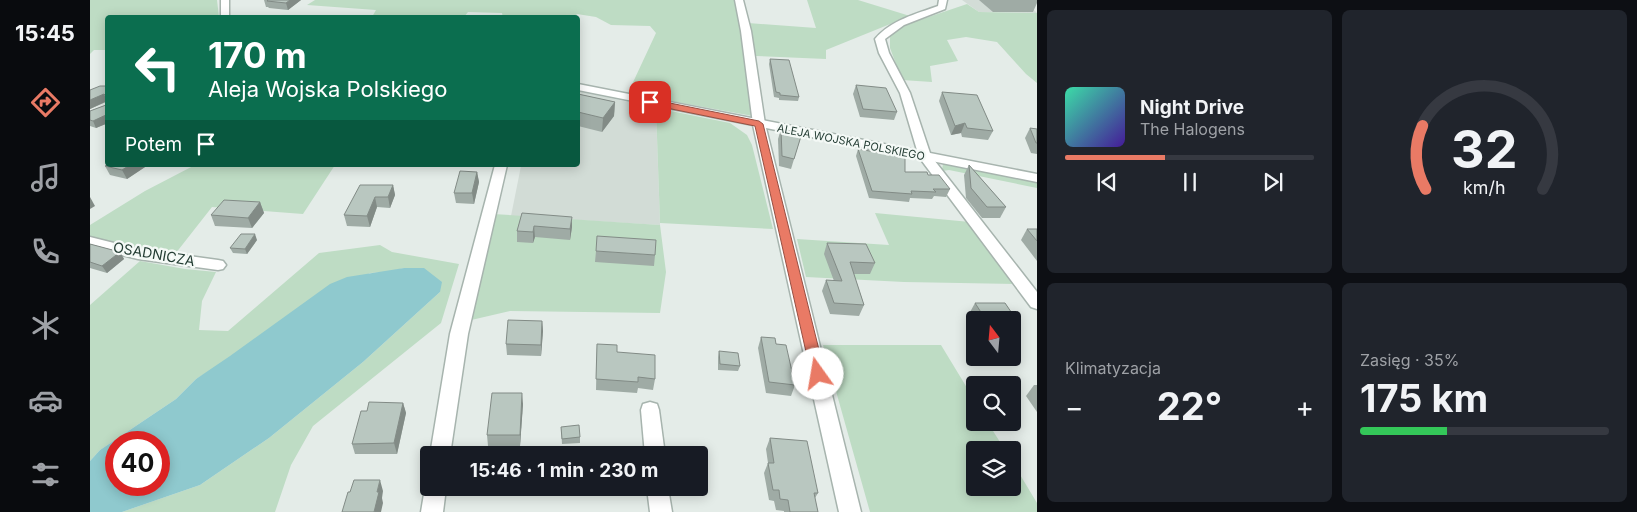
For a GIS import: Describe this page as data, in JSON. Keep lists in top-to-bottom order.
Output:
{
  "streets": {
    "street": ["ALEJA WOJSKA POLSKIEGO", "OSADNICZA"]
  },
  "north": "top",
  "page": {
    "tabs": "15:45",
    "turn": ["170 m", "Aleja Wojska Polskiego"],
    "song": ["Night Drive", "The Halogens"],
    "then": "Potem",
    "tile": [
      "Klimatyzacja",
      ["Zasięg · 35%", "175 km"]
    ],
    "heat": ["−", "22°", "+"],
    "limit": "40",
    "trip": "15:46 · 1 min · 230 m",
    "gauge": ["32", "km/h"]
  }
}
